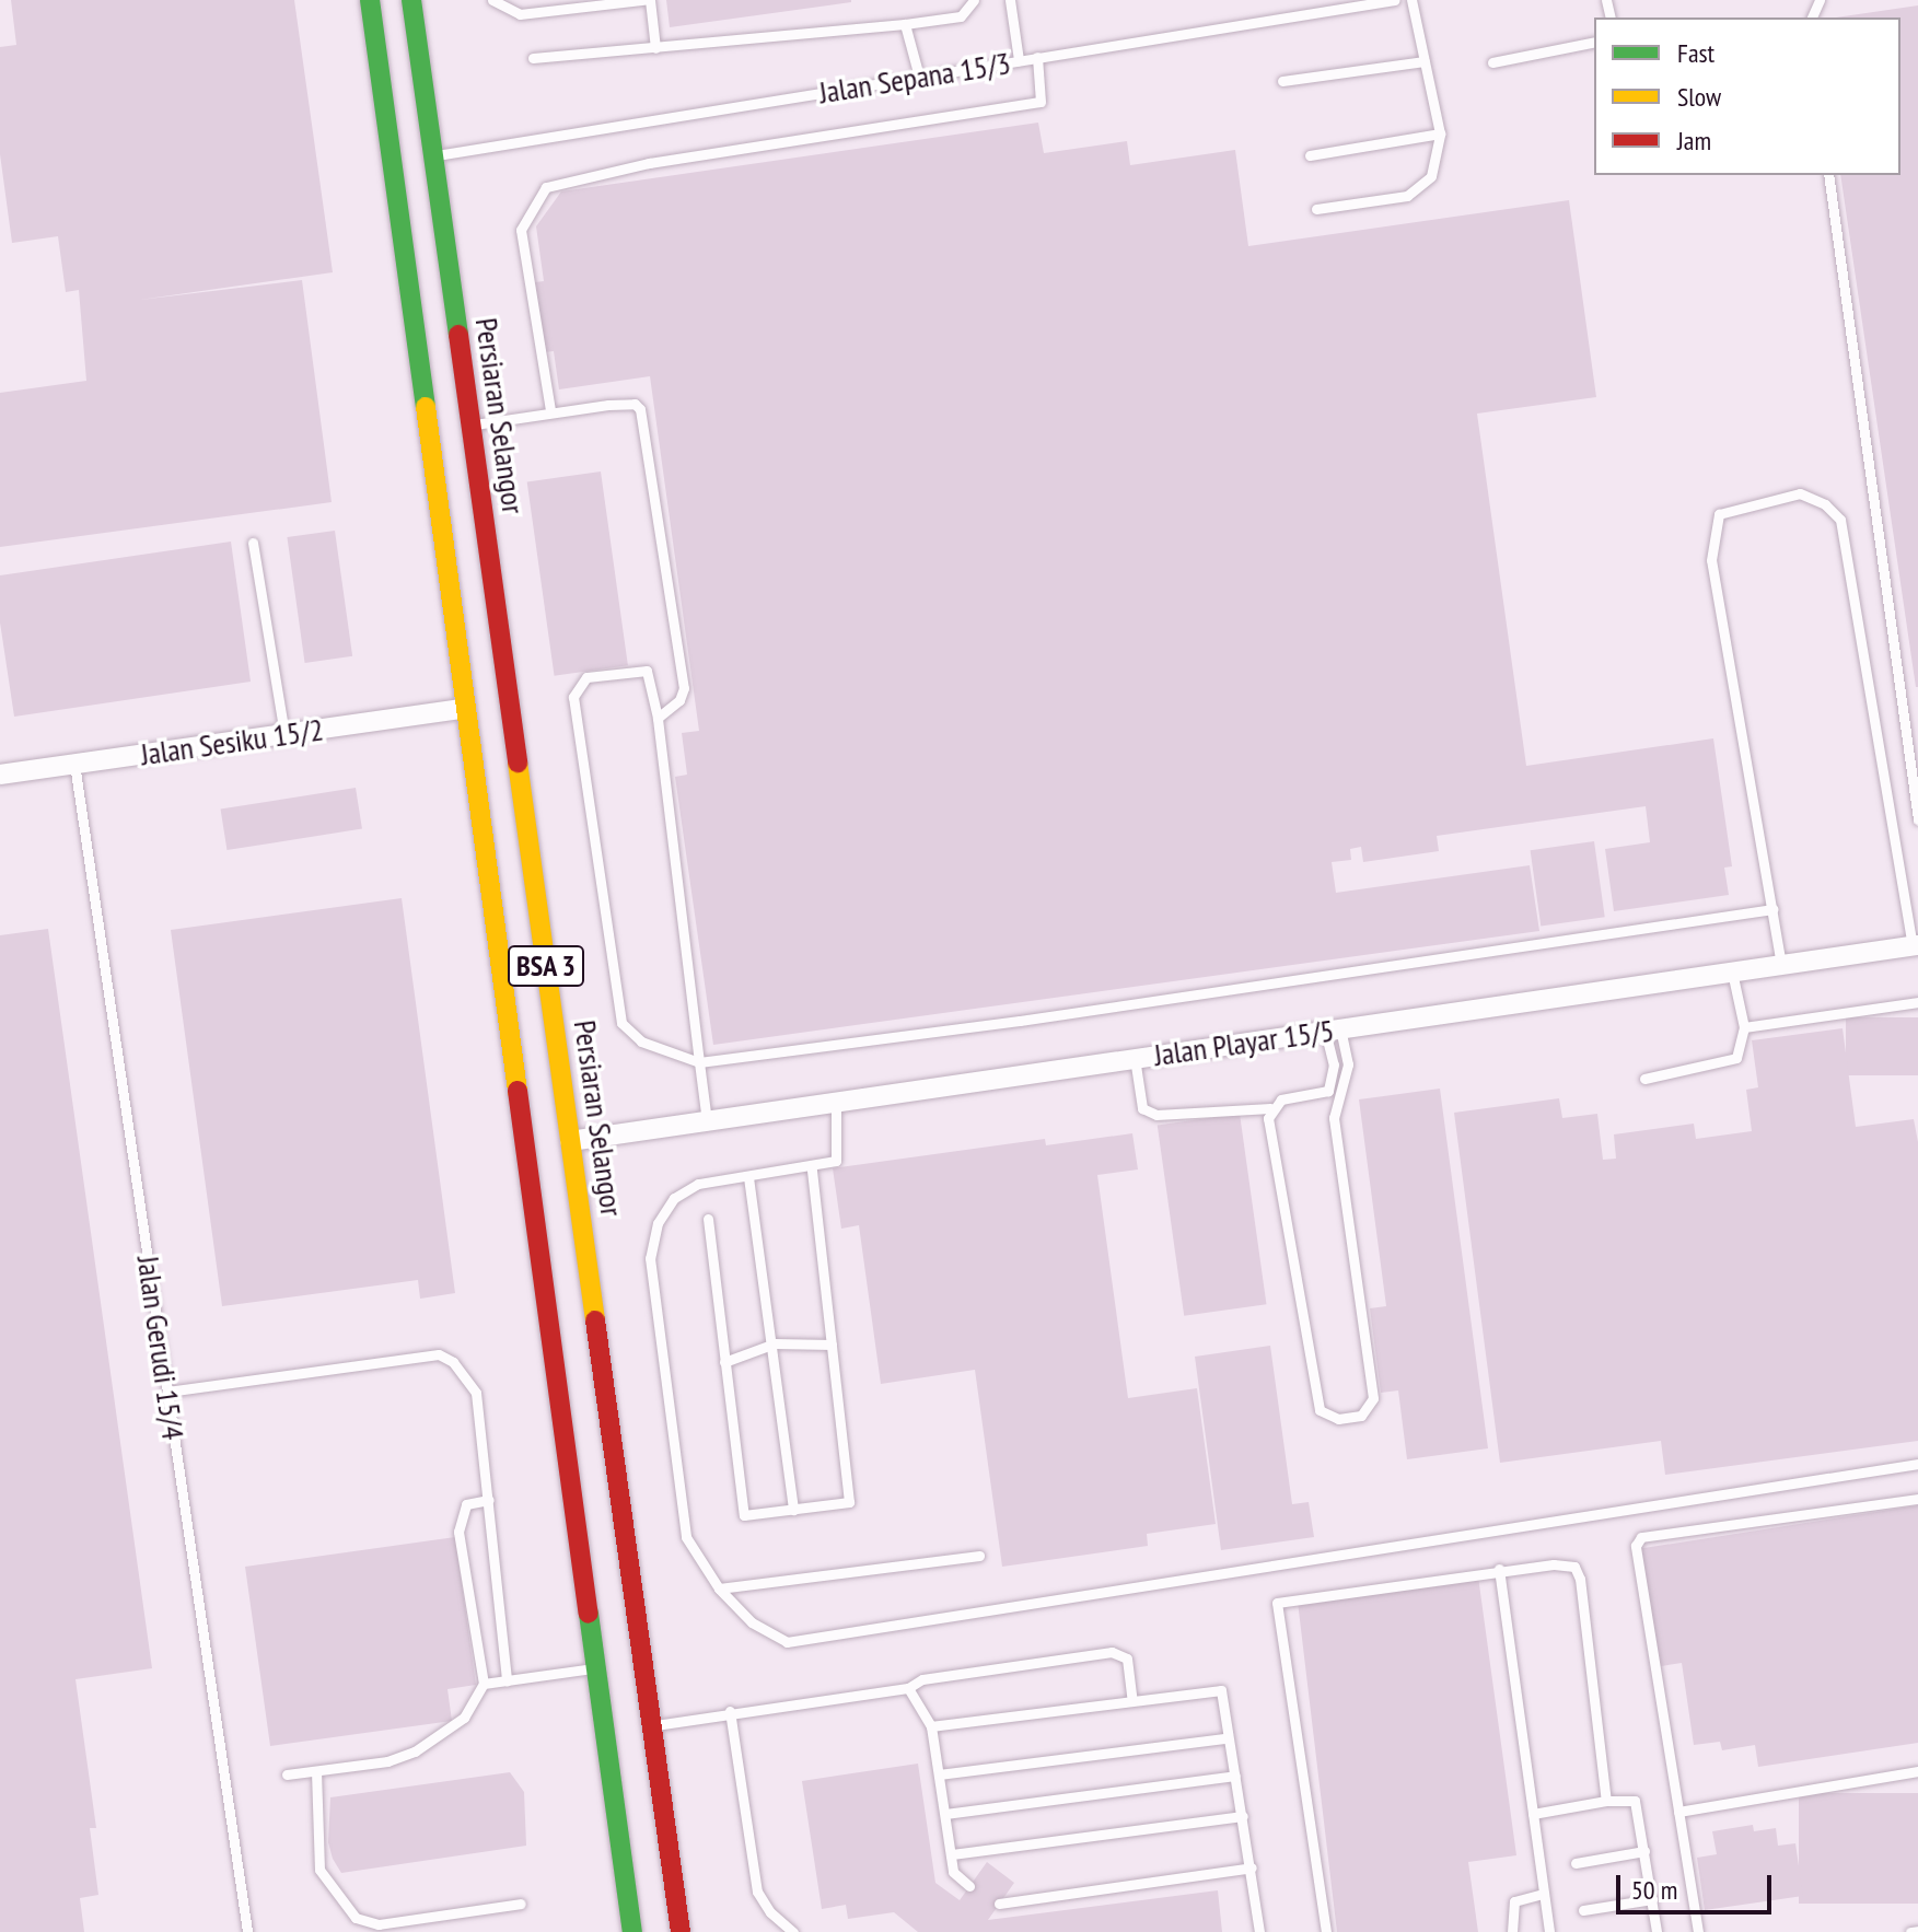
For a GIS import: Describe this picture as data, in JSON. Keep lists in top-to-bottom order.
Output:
{
  "streets": {
    "main road": ["Persiaran Selangor", "BSA 3"],
    "street": ["Jalan Sesiku 15/2", "Jalan Playar 15/5"],
    "lane": ["Jalan Sepana 15/3", "Jalan Gerudi 15/4"]
  },
  "crossings": [
    ["Jalan Sepana 15/3", "Persiaran Selangor"],
    ["Persiaran Selangor", "Jalan Playar 15/5"],
    ["Jalan Sesiku 15/2", "BSA 3"],
    ["Jalan Sesiku 15/2", "Jalan Gerudi 15/4"]
  ],
  "legend": ["Fast", "Slow", "Jam"],
  "scale_bar": "50 m"
}
